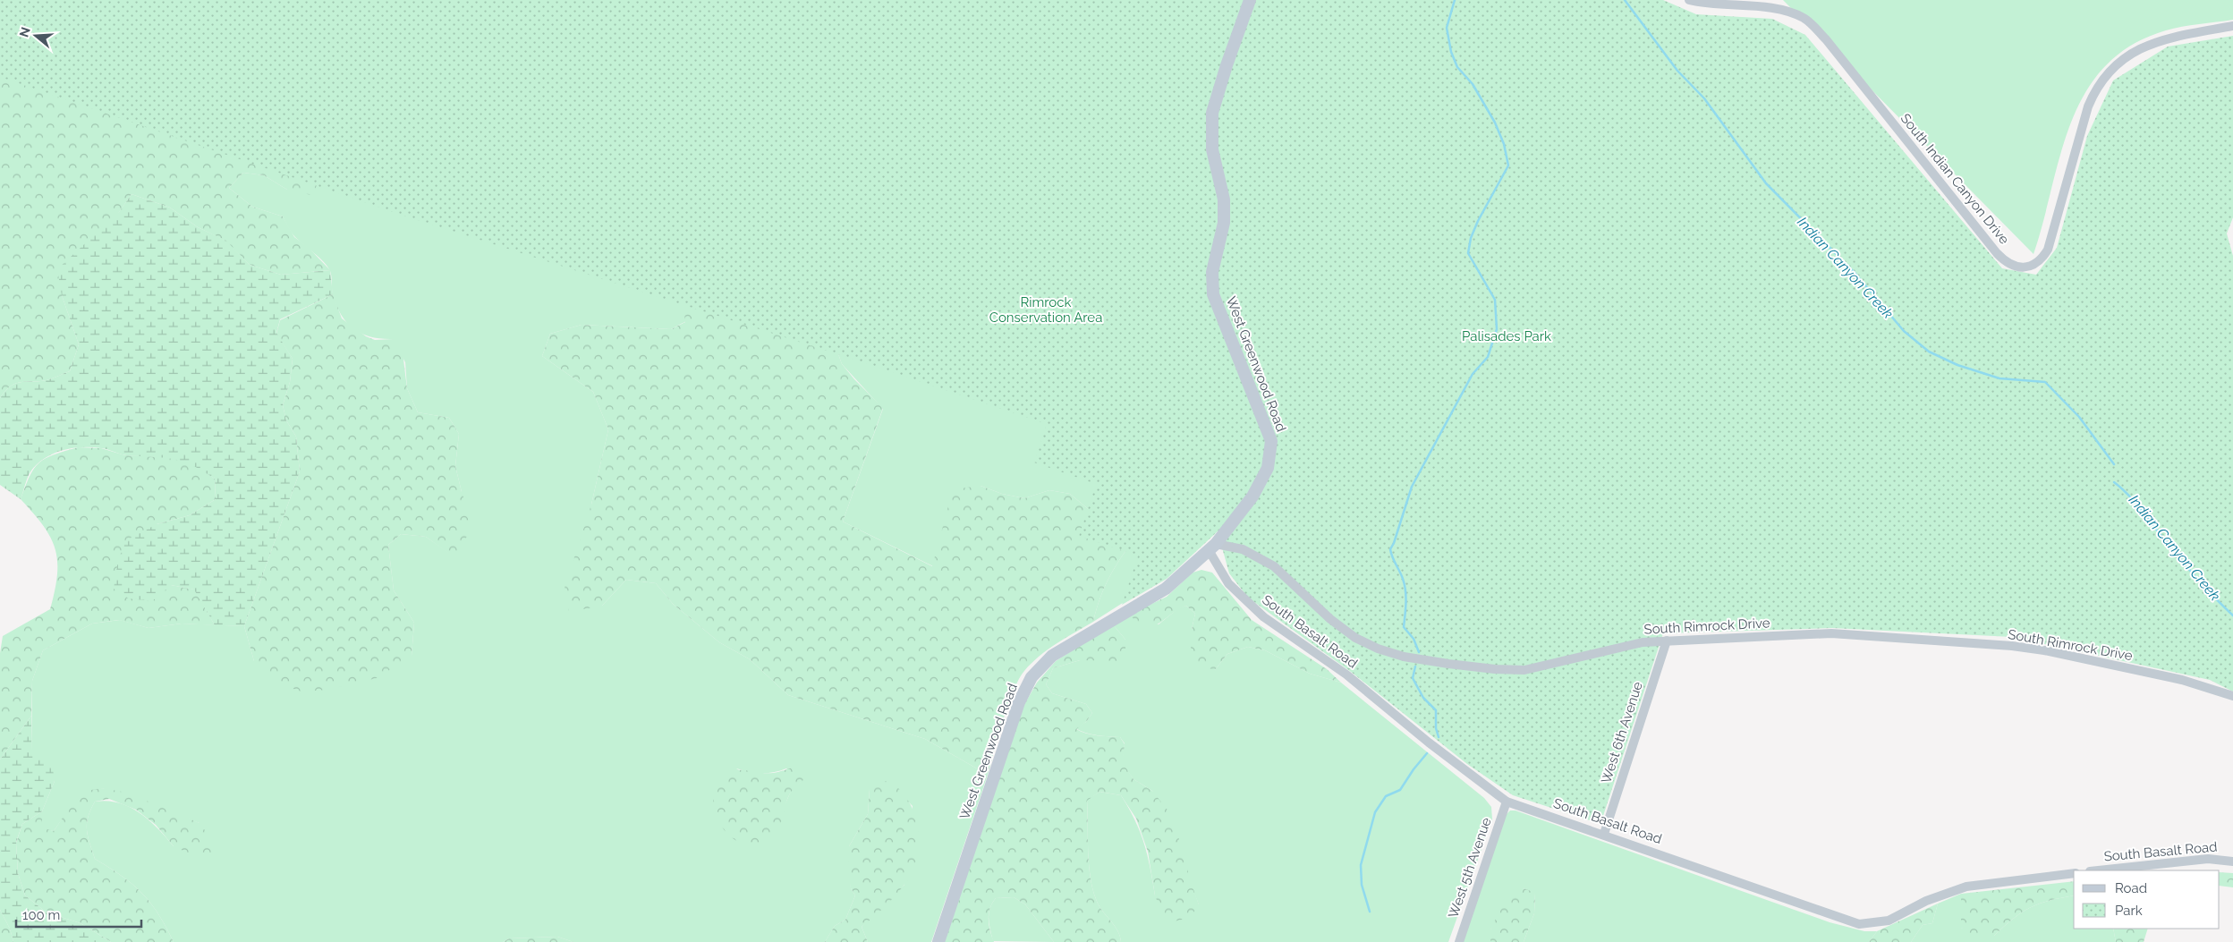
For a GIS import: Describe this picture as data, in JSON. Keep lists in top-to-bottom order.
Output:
{
  "streets": {
    "street": [
      "South Indian Canyon Drive",
      "West Greenwood Road",
      "South Rimrock Drive",
      "South Basalt Road",
      "West 6th Avenue",
      "West 5th Avenue"
    ]
  },
  "crossings": [
    ["West Greenwood Road", "South Rimrock Drive"],
    ["West Greenwood Road", "South Basalt Road"],
    ["South Rimrock Drive", "South Basalt Road"],
    ["South Rimrock Drive", "West 6th Avenue"],
    ["South Basalt Road", "West 6th Avenue"],
    ["South Basalt Road", "West 5th Avenue"]
  ],
  "water": ["Indian Canyon Creek"],
  "parks": ["Rimrock Conservation Area", "Palisades Park"],
  "legend": ["Road", "Park"],
  "scale_bar": "100 m",
  "north": "left"
}
